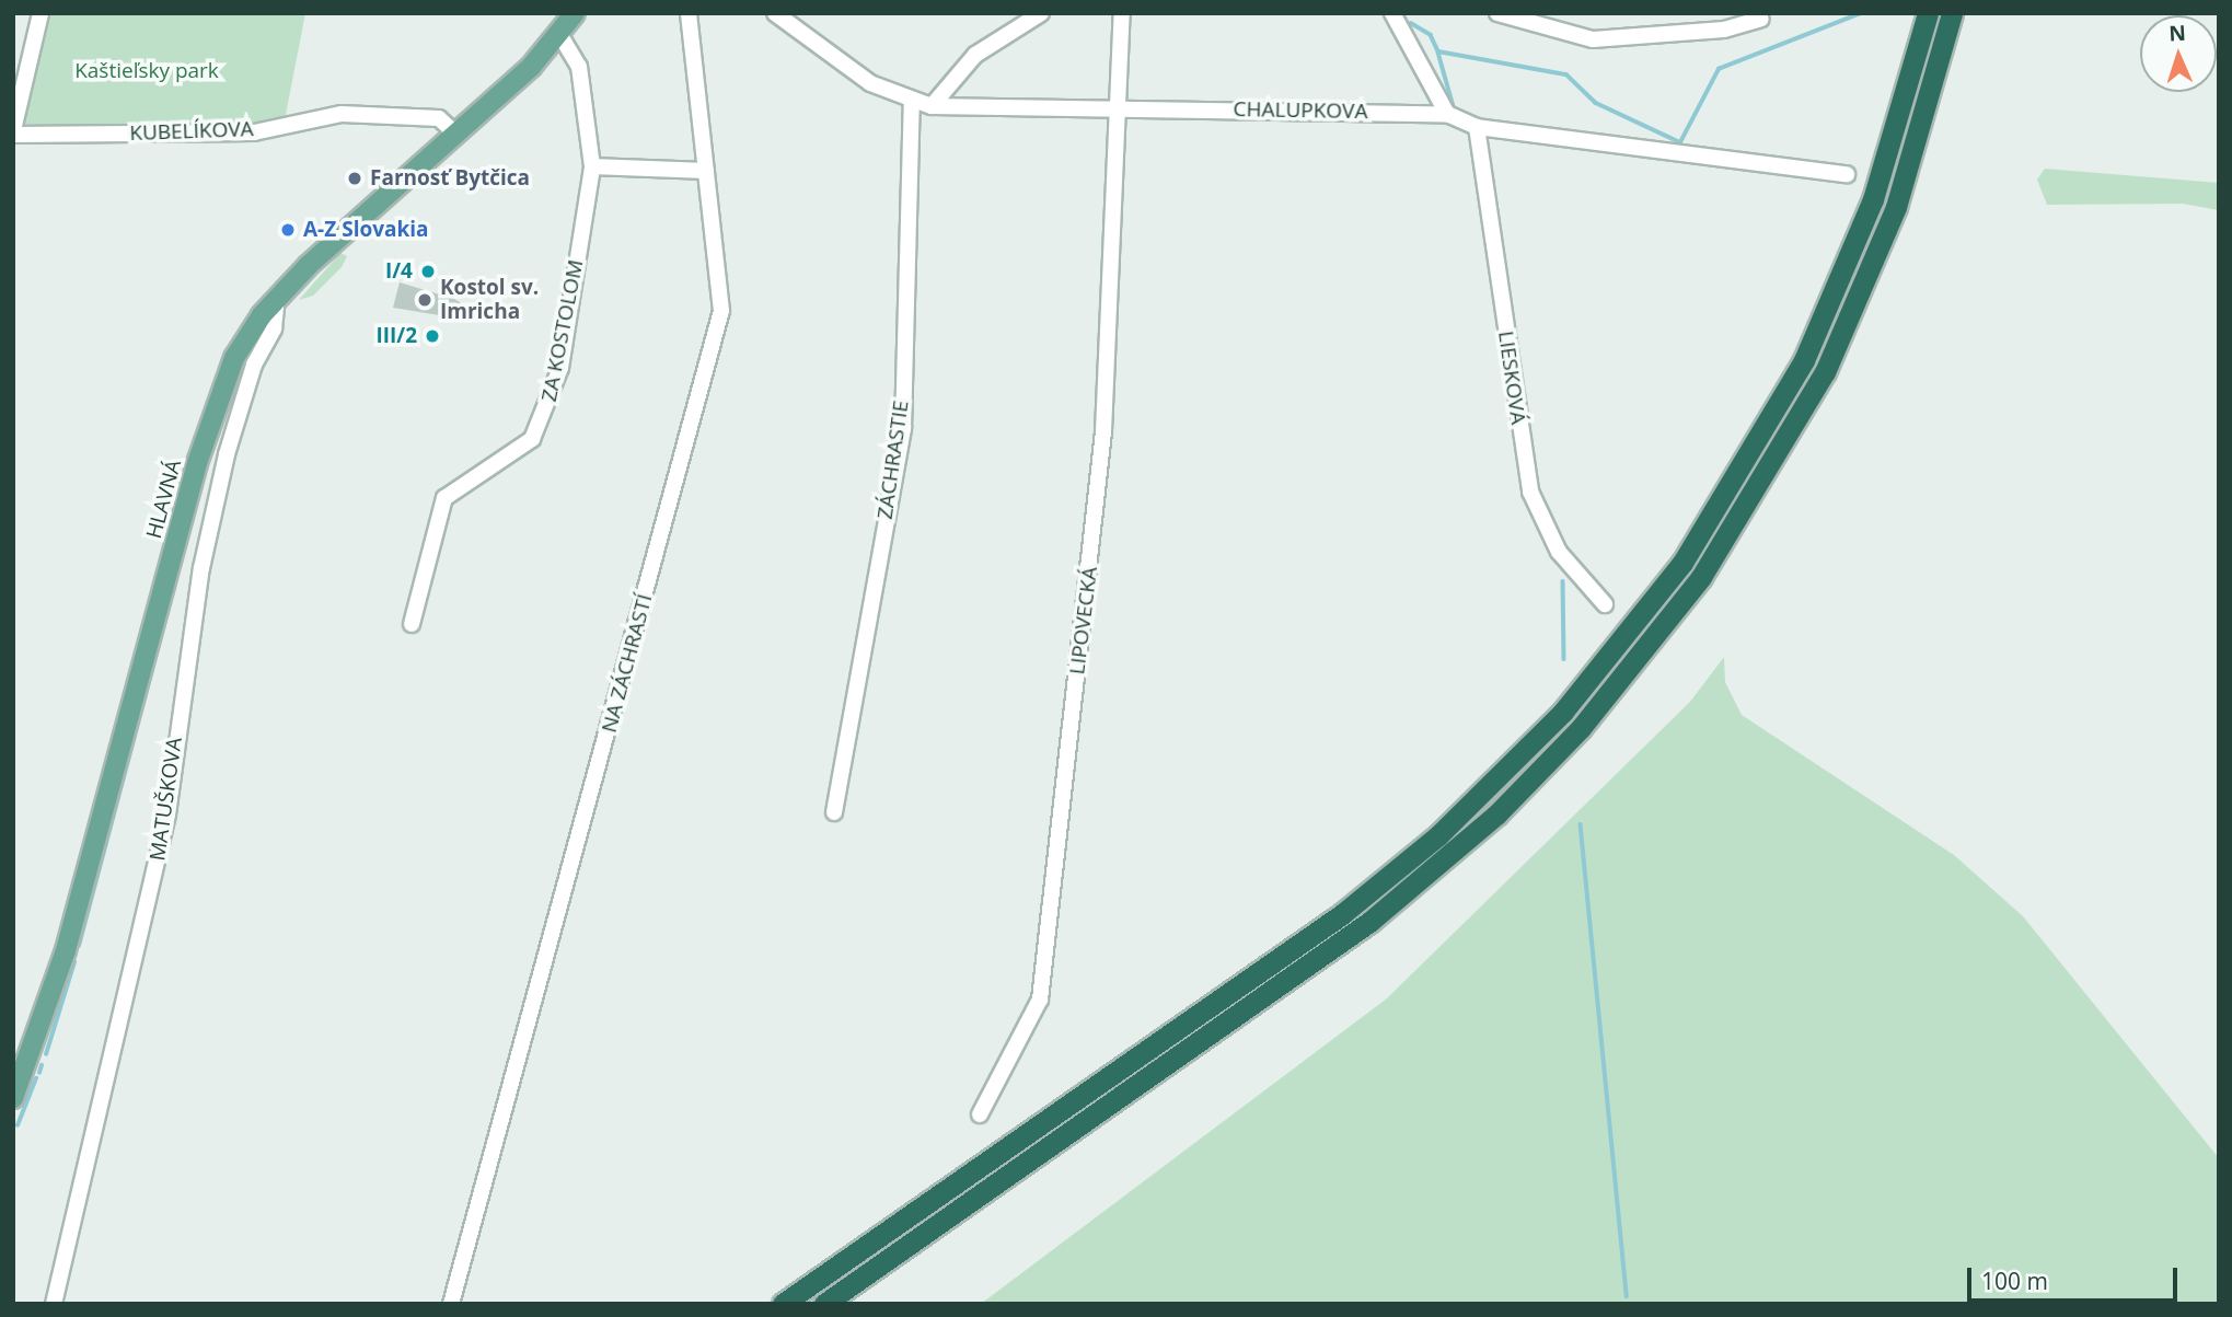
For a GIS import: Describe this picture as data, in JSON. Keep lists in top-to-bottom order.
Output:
{
  "streets": {
    "main road": ["HLAVNÁ"],
    "street": [
      "CHALUPKOVA",
      "KUBELÍKOVA",
      "ZA KOSTOLOM",
      "LIESKOVÁ",
      "ZÁCHRASTIE",
      "LIPOVECKÁ",
      "NA ZÁCHRASTÍ",
      "MATUŠKOVA"
    ]
  },
  "crossings": [
    ["CHALUPKOVA", "LIESKOVÁ"],
    ["CHALUPKOVA", "ZÁCHRASTIE"],
    ["CHALUPKOVA", "LIPOVECKÁ"],
    ["KUBELÍKOVA", "HLAVNÁ"],
    ["ZA KOSTOLOM", "HLAVNÁ"],
    ["HLAVNÁ", "MATUŠKOVA"]
  ],
  "parks": ["Kaštieľsky park"],
  "places": [
    "Farnosť Bytčica",
    "A-Z Slovakia",
    "I/4",
    "Kostol sv. Imricha",
    "III/2"
  ],
  "scale_bar": "100 m",
  "north": "top"
}
